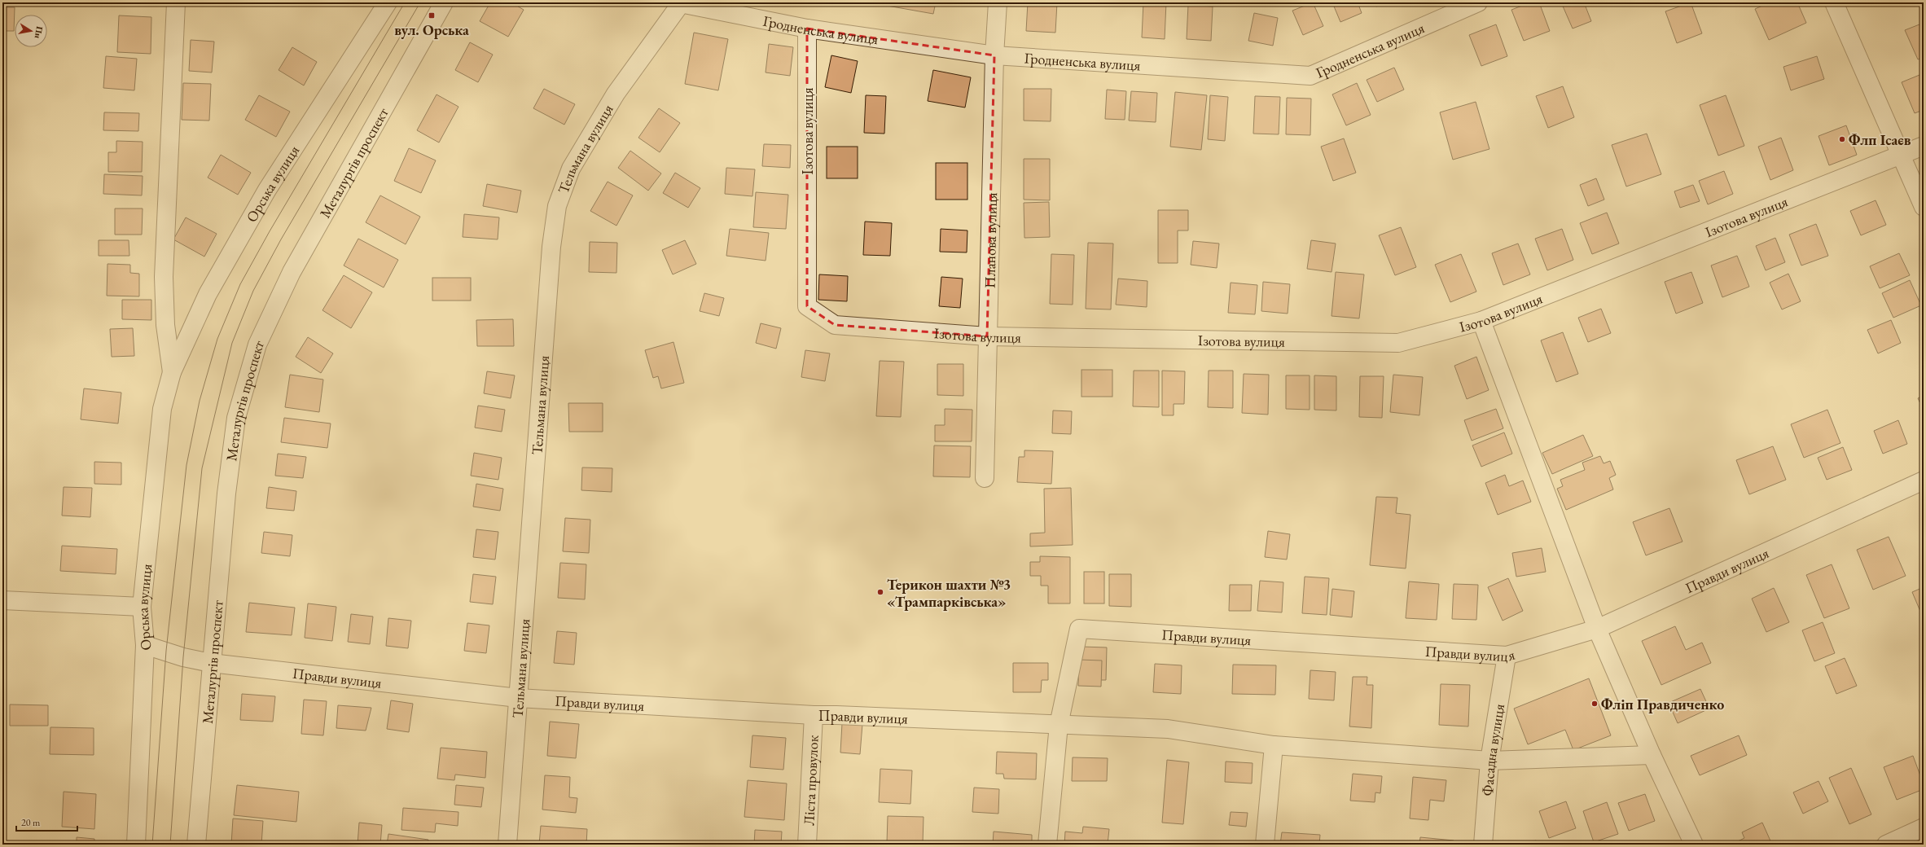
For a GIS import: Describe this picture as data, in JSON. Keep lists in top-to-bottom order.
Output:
{
  "streets": {
    "street": [
      "Гродненська вулиця",
      "Ізотова вулиця",
      "Тельмана вулиця",
      "Металургів проспект",
      "Орська вулиця",
      "Планова вулиця",
      "Правди вулиця",
      "Фасадна вулиця",
      "Ліста провулок"
    ]
  },
  "crossings": [
    ["Гродненська вулиця", "Ізотова вулиця"],
    ["Гродненська вулиця", "Тельмана вулиця"],
    ["Гродненська вулиця", "Планова вулиця"],
    ["Ізотова вулиця", "Планова вулиця"],
    ["Тельмана вулиця", "Правди вулиця"],
    ["Металургів проспект", "Правди вулиця"],
    ["Орська вулиця", "Правди вулиця"],
    ["Правди вулиця", "Фасадна вулиця"],
    ["Правди вулиця", "Ліста провулок"]
  ],
  "places": {
    "transit": ["вул. Орська"],
    "other": ["Флп Ісаєв", "Терикон шахти №3 «Трампарківська»", "Фліп Правдиченко"]
  },
  "scale_bar": "20 m",
  "north": "right"
}
